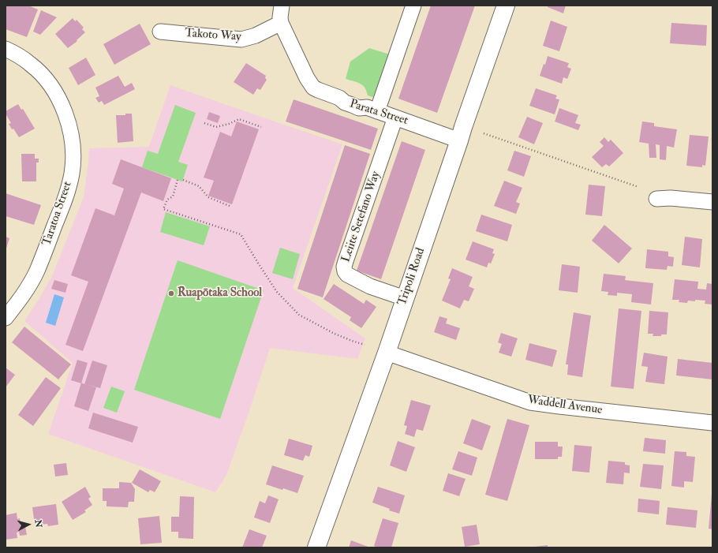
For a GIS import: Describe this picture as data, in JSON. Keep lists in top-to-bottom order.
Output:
{
  "streets": {
    "street": [
      "Takoto Way",
      "Parata Street",
      "Taratoa Street",
      "Leiite Setefano Way",
      "Tripoli Road",
      "Waddell Avenue"
    ]
  },
  "crossings": [
    ["Takoto Way", "Parata Street"],
    ["Parata Street", "Leiite Setefano Way"],
    ["Parata Street", "Tripoli Road"],
    ["Leiite Setefano Way", "Tripoli Road"],
    ["Tripoli Road", "Waddell Avenue"]
  ],
  "places": ["Ruapōtaka School"],
  "north": "right"
}
